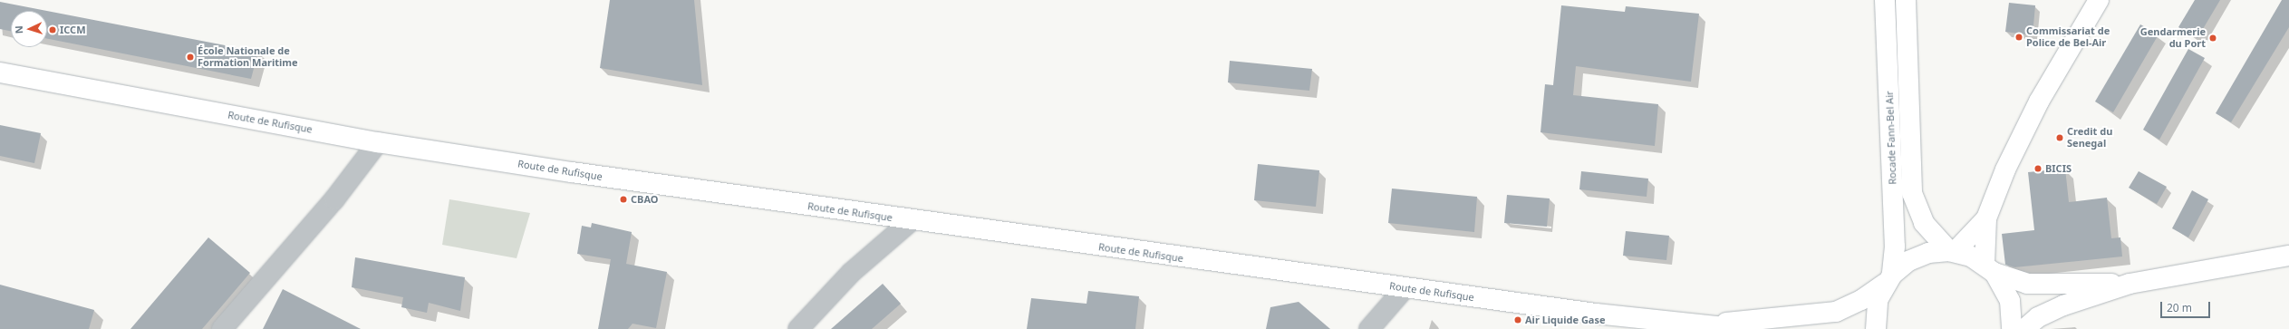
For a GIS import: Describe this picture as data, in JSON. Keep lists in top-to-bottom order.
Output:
{
  "streets": {
    "main road": ["Route de Rufisque", "Rocade Fann-Bel Air"]
  },
  "crossings": [
    ["Route de Rufisque", "Rocade Fann-Bel Air"]
  ],
  "places": [
    "ICCM",
    "Commissariat de Police de Bel-Air",
    "Gendarmerie du Port",
    "École Nationale de Formation Maritime",
    "Credit du Senegal",
    "BICIS",
    "CBAO",
    "Air Liquide Gase"
  ],
  "scale_bar": "20 m",
  "north": "left"
}
